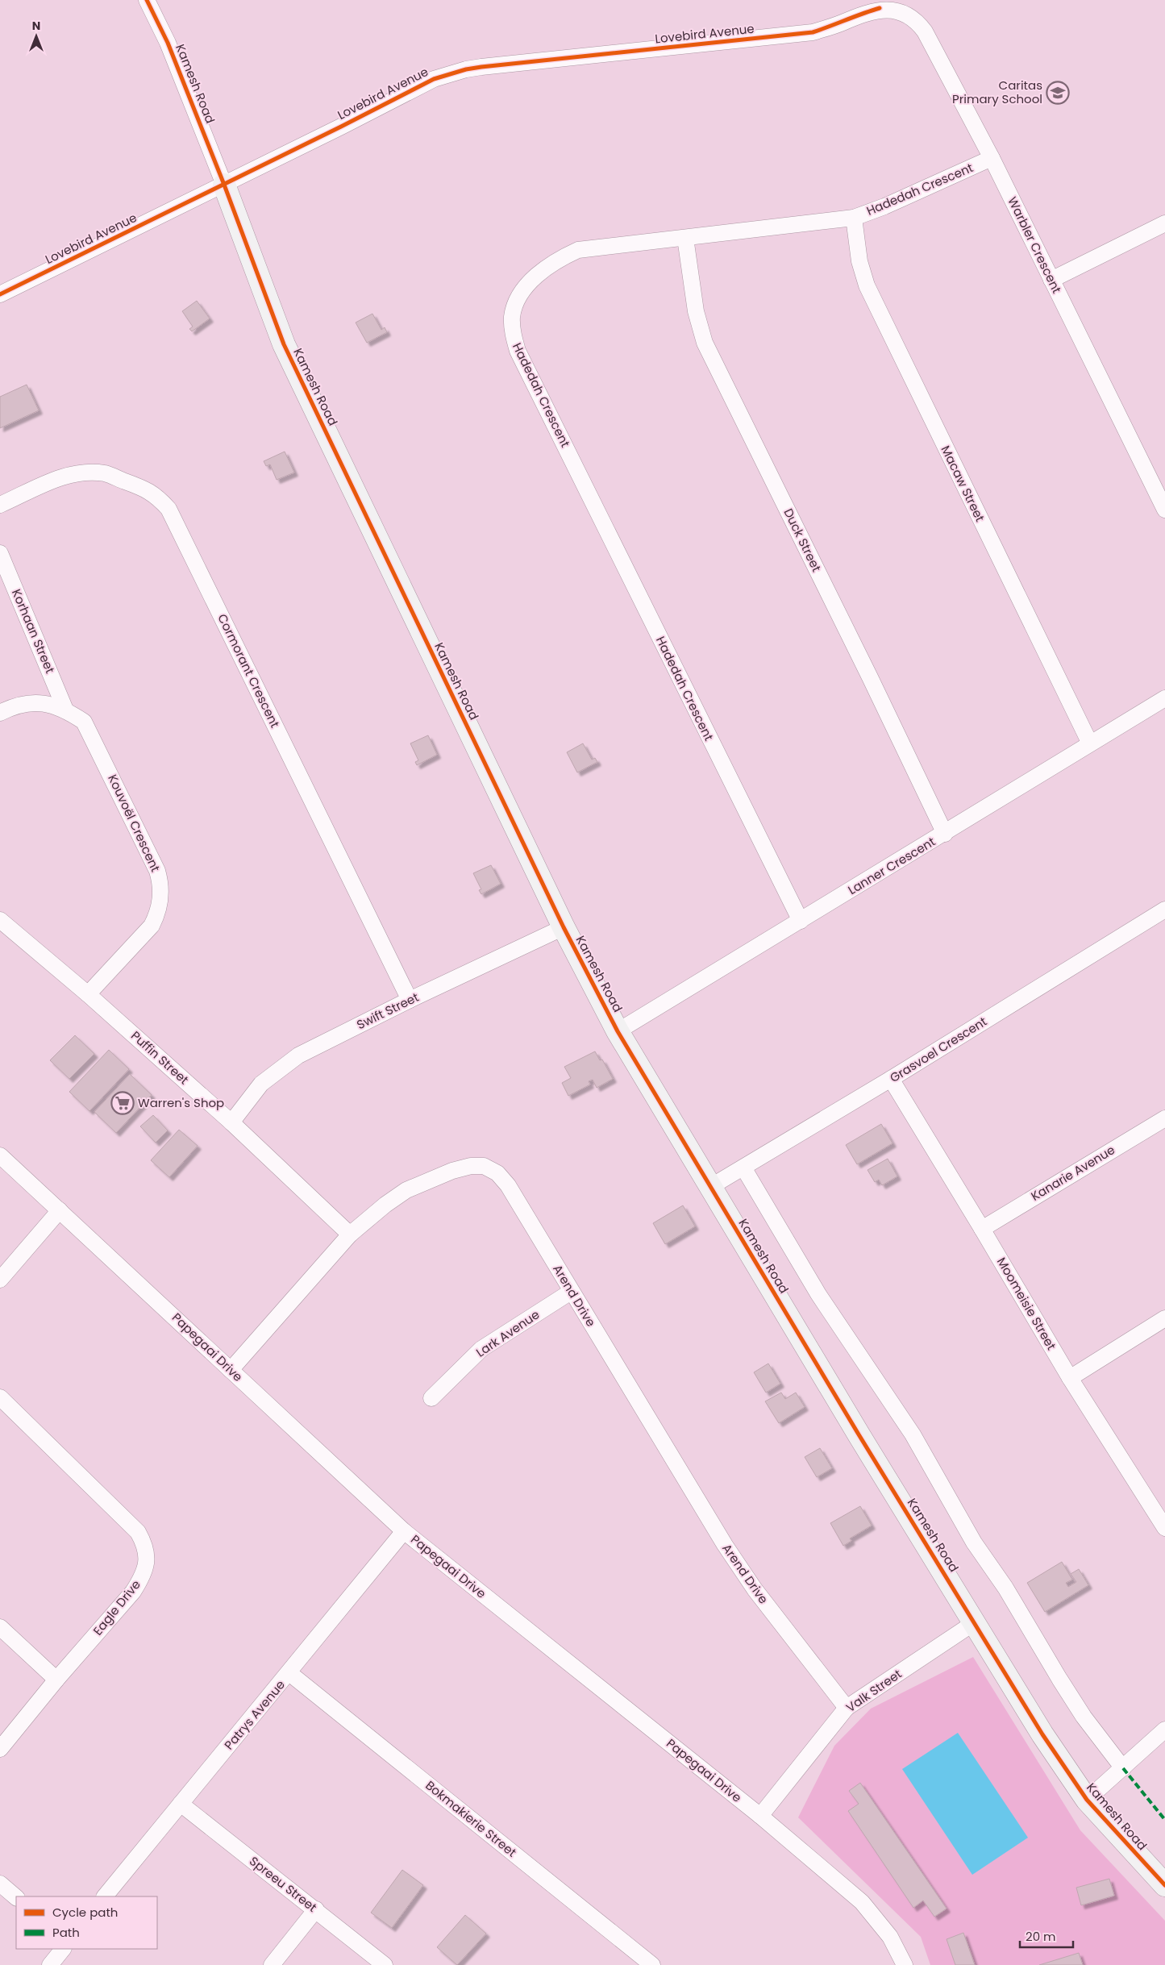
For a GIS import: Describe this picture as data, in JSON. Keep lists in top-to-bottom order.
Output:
{
  "streets": {
    "street": [
      "Lovebird Avenue",
      "Kamesh Road",
      "Hadedah Crescent",
      "Warbler Crescent",
      "Macaw Street",
      "Duck Street",
      "Korhaan Street",
      "Cormorant Crescent",
      "Kouvoël Crescent",
      "Lanner Crescent",
      "Swift Street",
      "Grasvoel Crescent",
      "Puffin Street",
      "Kanarie Avenue",
      "Arend Drive",
      "Moomeisie Street",
      "Lark Avenue",
      "Papegaai Drive",
      "Eagle Drive",
      "Valk Street",
      "Patrys Avenue",
      "Bokmakierie Street",
      "Spreeu Street"
    ]
  },
  "crossings": [
    ["Lovebird Avenue", "Kamesh Road"],
    ["Lovebird Avenue", "Warbler Crescent"],
    ["Kamesh Road", "Lanner Crescent"],
    ["Kamesh Road", "Swift Street"],
    ["Kamesh Road", "Grasvoel Crescent"],
    ["Kamesh Road", "Valk Street"],
    ["Hadedah Crescent", "Warbler Crescent"],
    ["Hadedah Crescent", "Macaw Street"],
    ["Hadedah Crescent", "Duck Street"],
    ["Hadedah Crescent", "Lanner Crescent"],
    ["Macaw Street", "Lanner Crescent"],
    ["Duck Street", "Lanner Crescent"],
    ["Korhaan Street", "Kouvoël Crescent"],
    ["Cormorant Crescent", "Swift Street"],
    ["Kouvoël Crescent", "Puffin Street"],
    ["Swift Street", "Puffin Street"],
    ["Grasvoel Crescent", "Moomeisie Street"],
    ["Puffin Street", "Arend Drive"],
    ["Kanarie Avenue", "Moomeisie Street"],
    ["Arend Drive", "Lark Avenue"],
    ["Arend Drive", "Papegaai Drive"],
    ["Arend Drive", "Valk Street"],
    ["Papegaai Drive", "Valk Street"],
    ["Papegaai Drive", "Patrys Avenue"],
    ["Patrys Avenue", "Bokmakierie Street"],
    ["Patrys Avenue", "Spreeu Street"]
  ],
  "places": {
    "school or university": ["Caritas Primary School"],
    "supermarket": ["Warren's Shop"]
  },
  "legend": ["Cycle path", "Path"],
  "scale_bar": "20 m",
  "north": "top"
}
